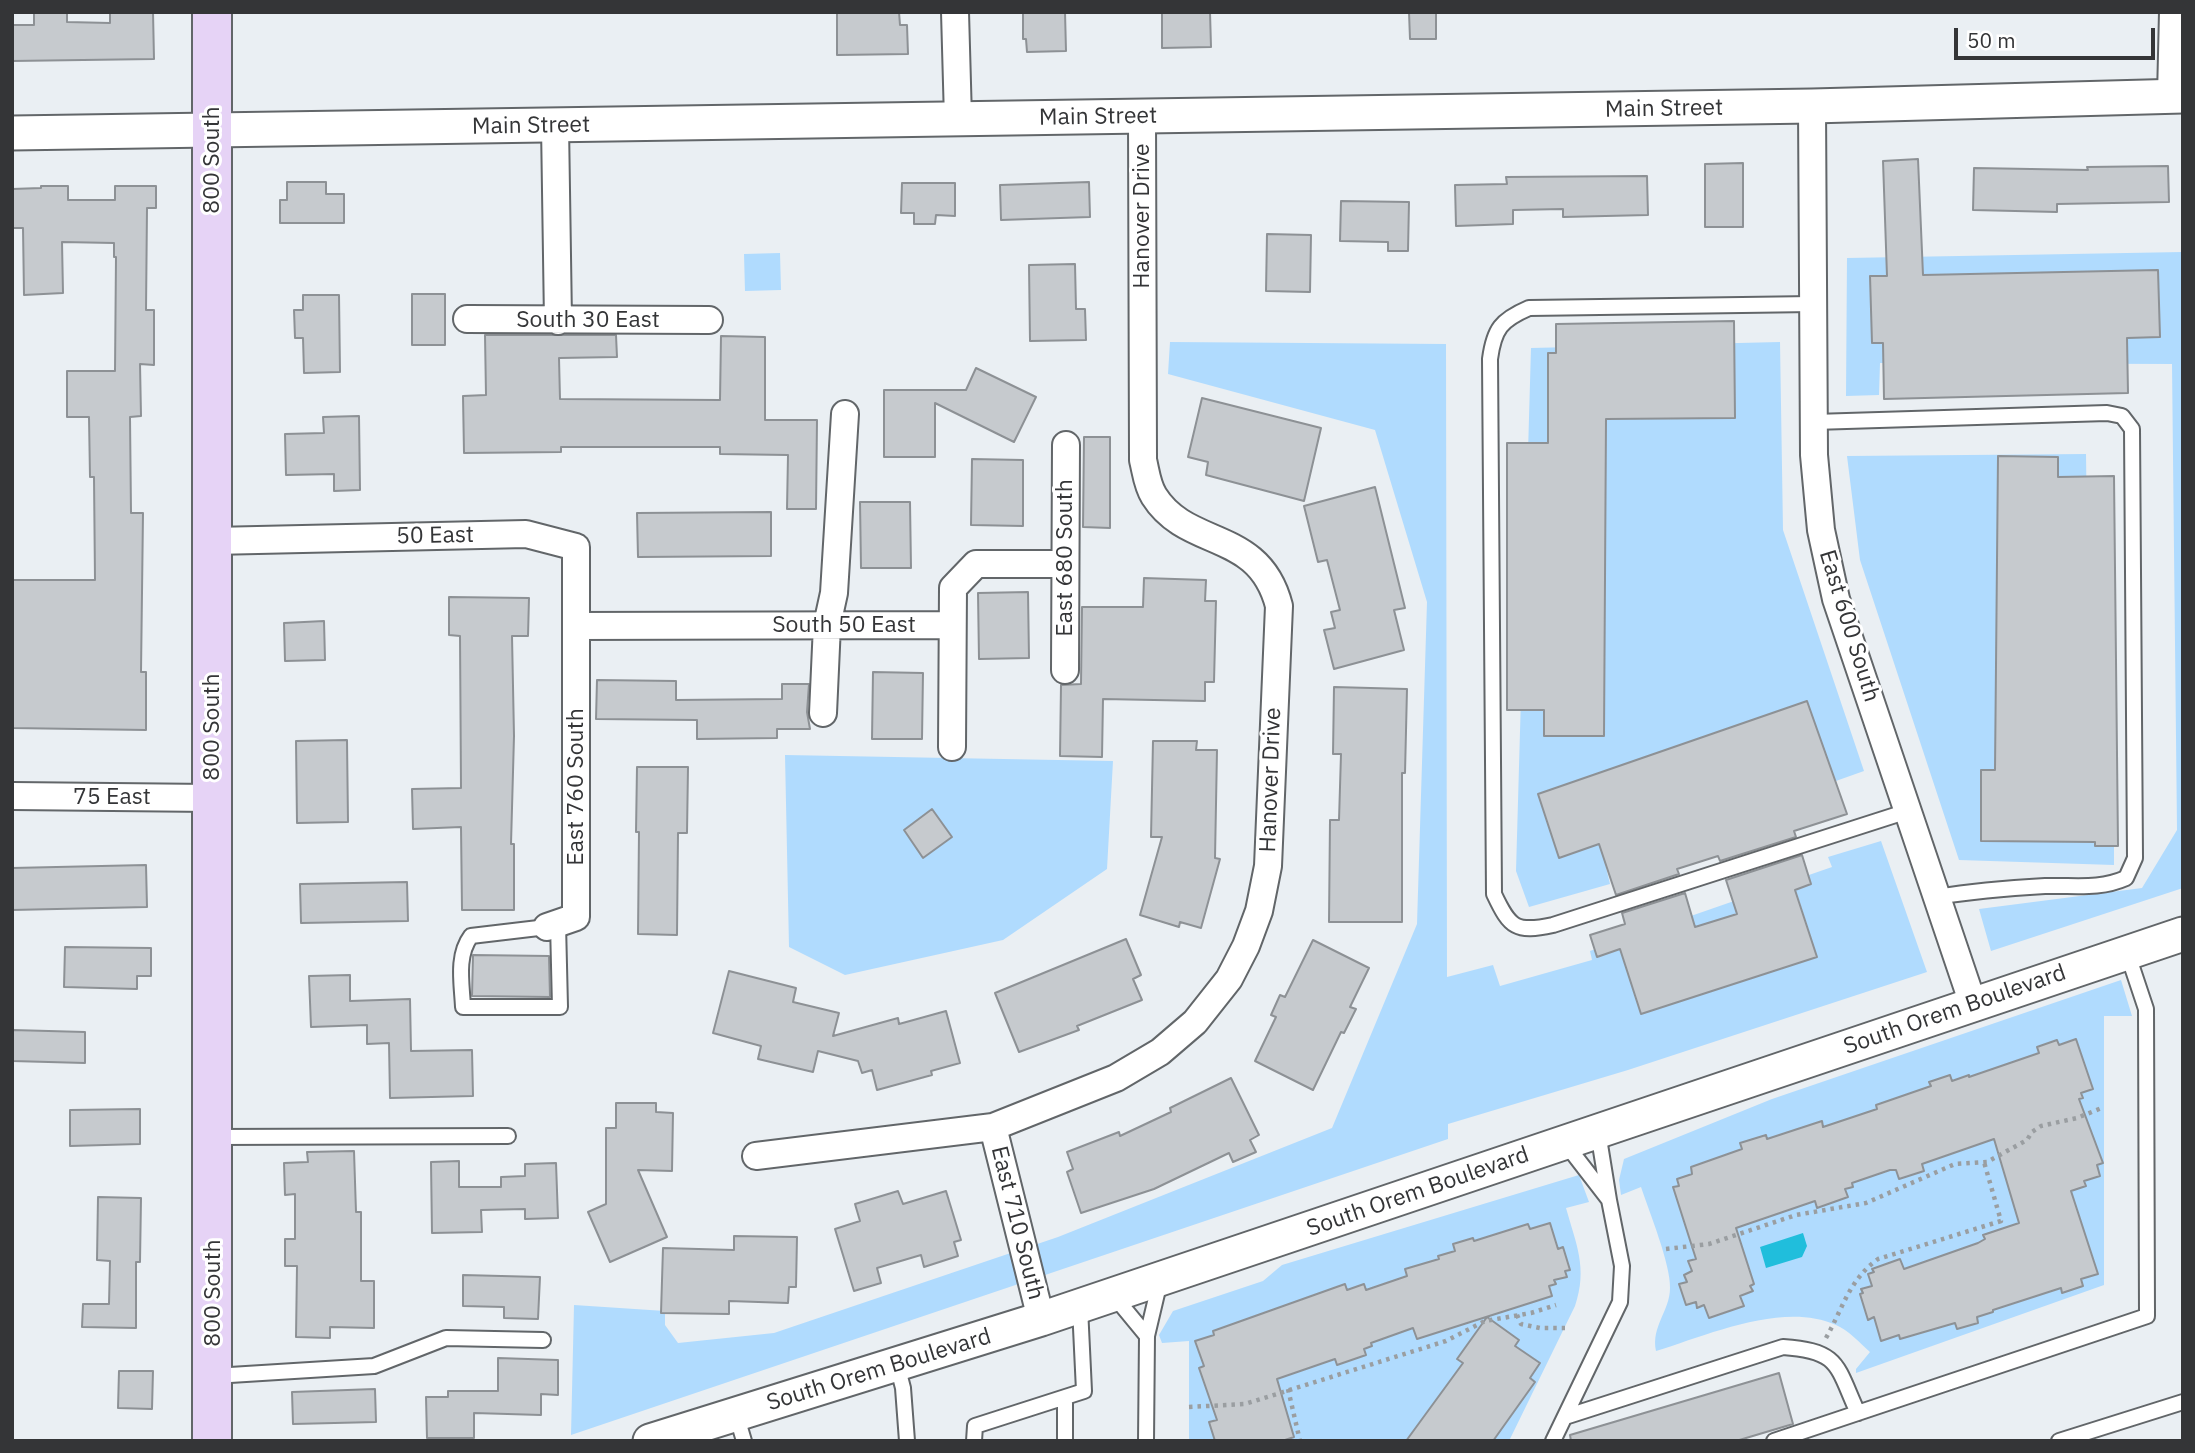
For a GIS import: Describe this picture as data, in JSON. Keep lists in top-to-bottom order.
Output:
{
  "streets": {
    "main road": ["800 South"],
    "street": [
      "Main Street",
      "Hanover Drive",
      "South 30 East",
      "50 East",
      "East 680 South",
      "South 50 East",
      "East 600 South",
      "East 760 South",
      "75 East",
      "South Orem Boulevard",
      "East 710 South"
    ]
  },
  "crossings": [
    ["Main Street", "800 South"],
    ["Main Street", "Hanover Drive"],
    ["Main Street", "East 600 South"],
    ["800 South", "50 East"],
    ["800 South", "75 East"],
    ["Hanover Drive", "East 710 South"],
    ["50 East", "South 50 East"],
    ["50 East", "East 760 South"],
    ["South 50 East", "East 760 South"],
    ["East 600 South", "South Orem Boulevard"],
    ["South Orem Boulevard", "East 710 South"]
  ],
  "scale_bar": "50 m"
}
